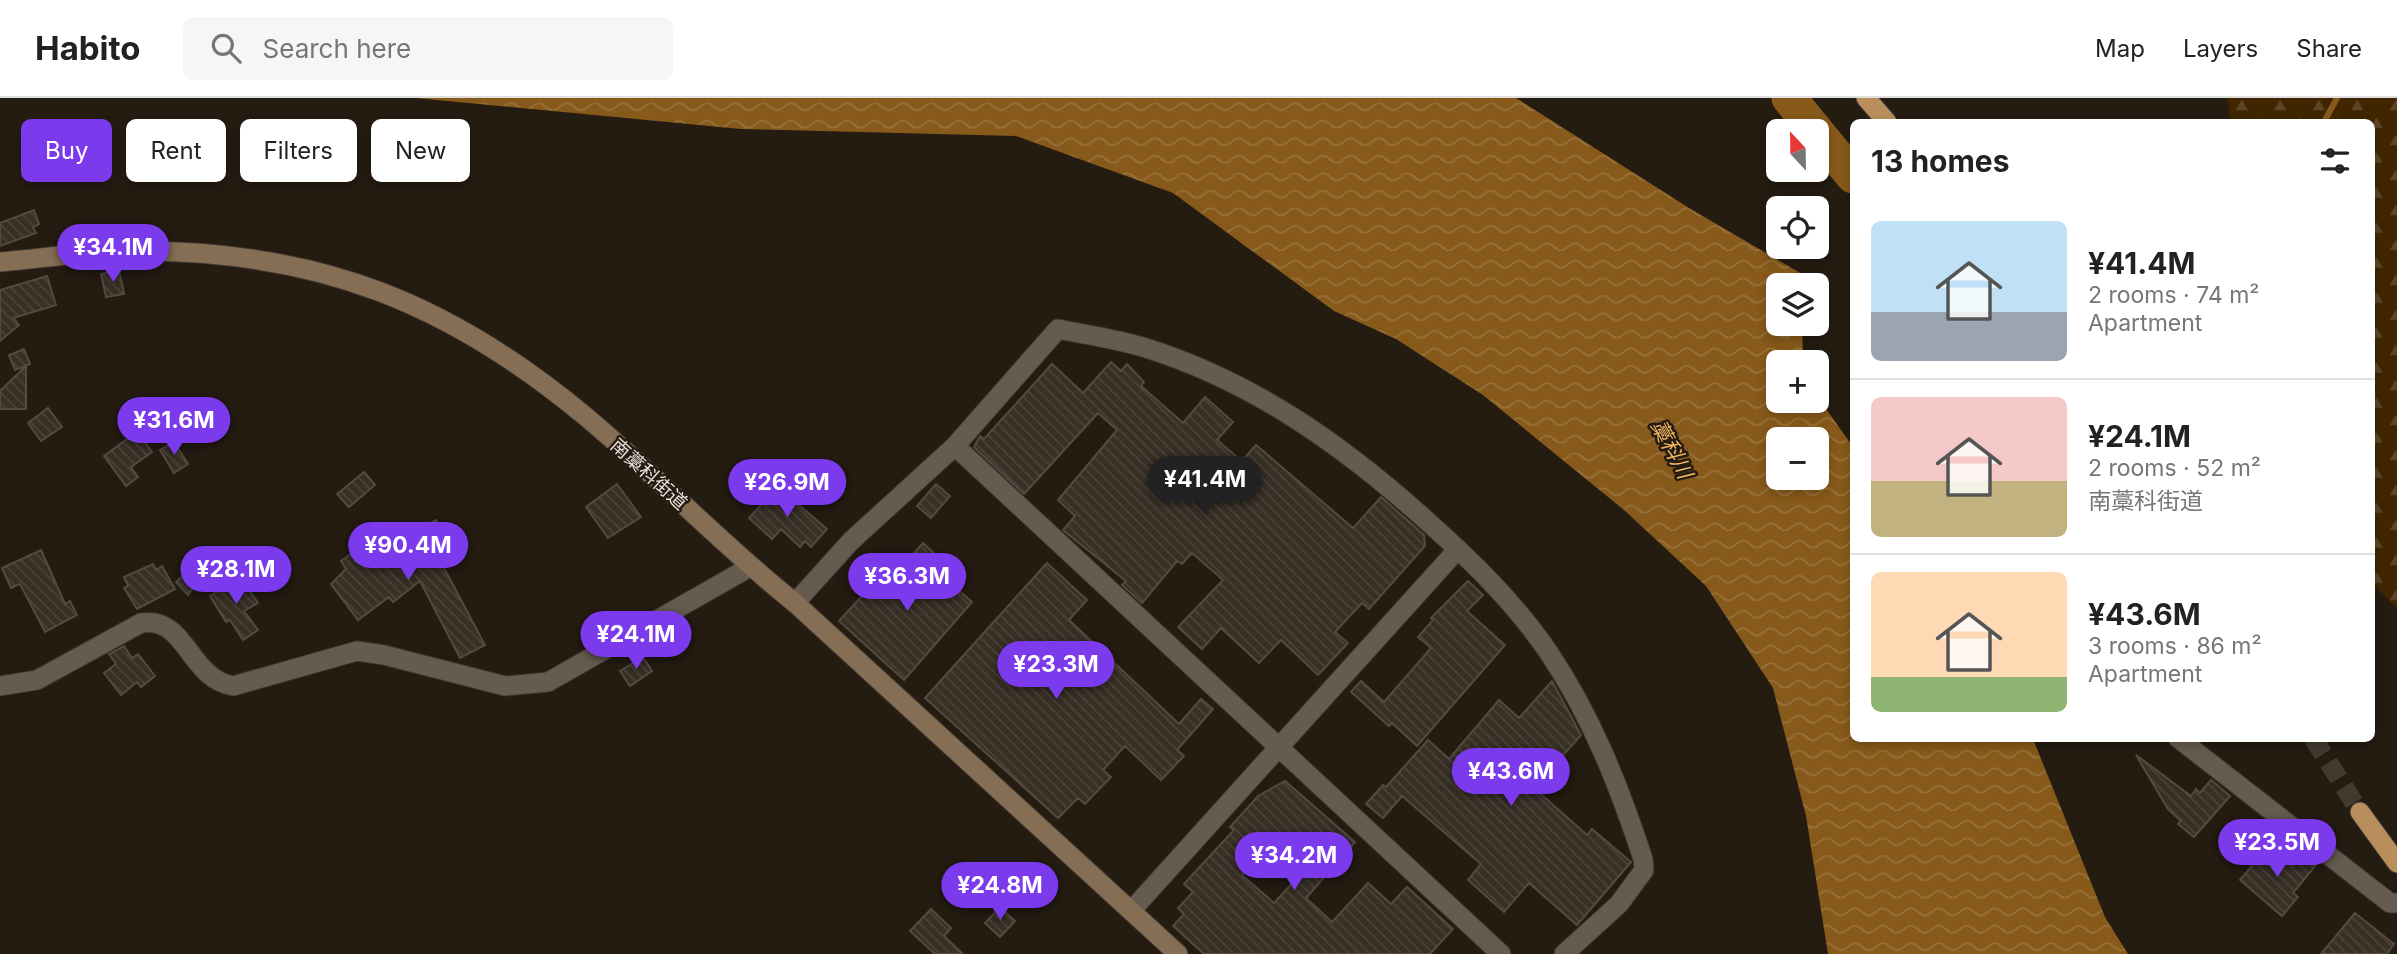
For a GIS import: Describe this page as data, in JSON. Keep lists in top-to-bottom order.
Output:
{
  "streets": {
    "main road": ["南藁科街道"]
  },
  "water": ["藁科川"],
  "north": "top",
  "page": {
    "header": "Habito",
    "search": "Search here",
    "nav": ["Map", "Layers", "Share"],
    "map_buttons": ["+", "−"],
    "chip": [
      "Buy",
      "Rent",
      "Filters",
      "New"
    ],
    "heading": "13 homes",
    "list": [
      {
        "name": "¥41.4M",
        "note": "2 rooms · 74 m² · Apartment"
      },
      {
        "name": "¥24.1M",
        "note": "2 rooms · 52 m² · 南藁科街道"
      },
      {
        "name": "¥43.6M",
        "note": "3 rooms · 86 m² · Apartment"
      }
    ],
    "price": [
      "¥34.1M",
      "¥31.6M",
      "¥41.4M",
      "¥26.9M",
      "¥90.4M",
      "¥28.1M",
      "¥36.3M",
      "¥24.1M",
      "¥23.3M",
      "¥43.6M",
      "¥23.5M",
      "¥34.2M",
      "¥24.8M"
    ]
  }
}
